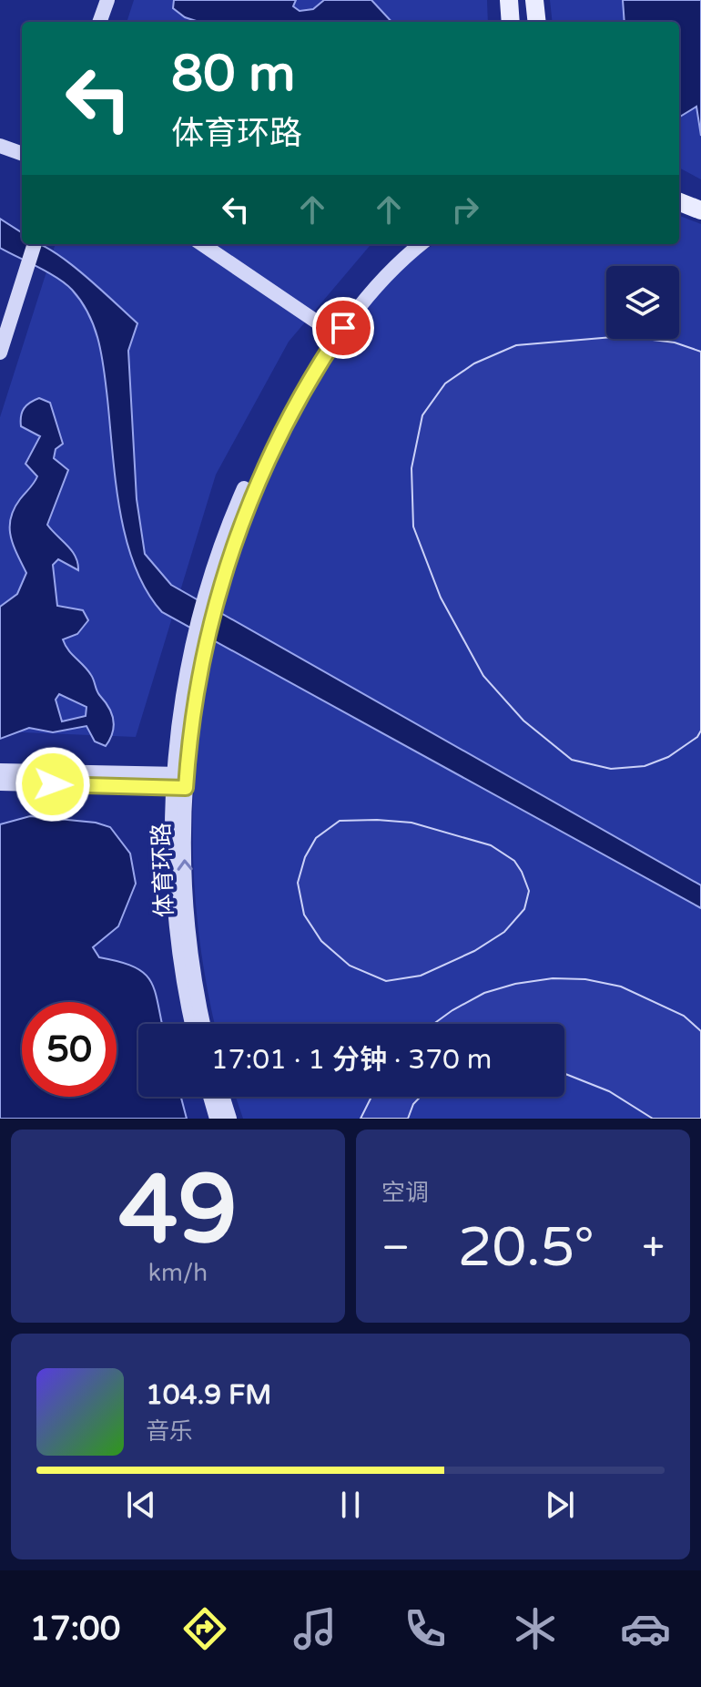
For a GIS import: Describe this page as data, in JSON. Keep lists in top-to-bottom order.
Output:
{
  "streets": {
    "main road": ["体育环路"]
  },
  "page": {
    "turn": ["80 m", "体育环路"],
    "limit": "50",
    "trip": "17:01 · 1 分钟 · 370 m",
    "tile": [
      ["49", "km/h"],
      "空调"
    ],
    "heat": ["−", "20.5°", "+"],
    "song": ["104.9 FM", "音乐"],
    "tabs": "17:00"
  }
}
